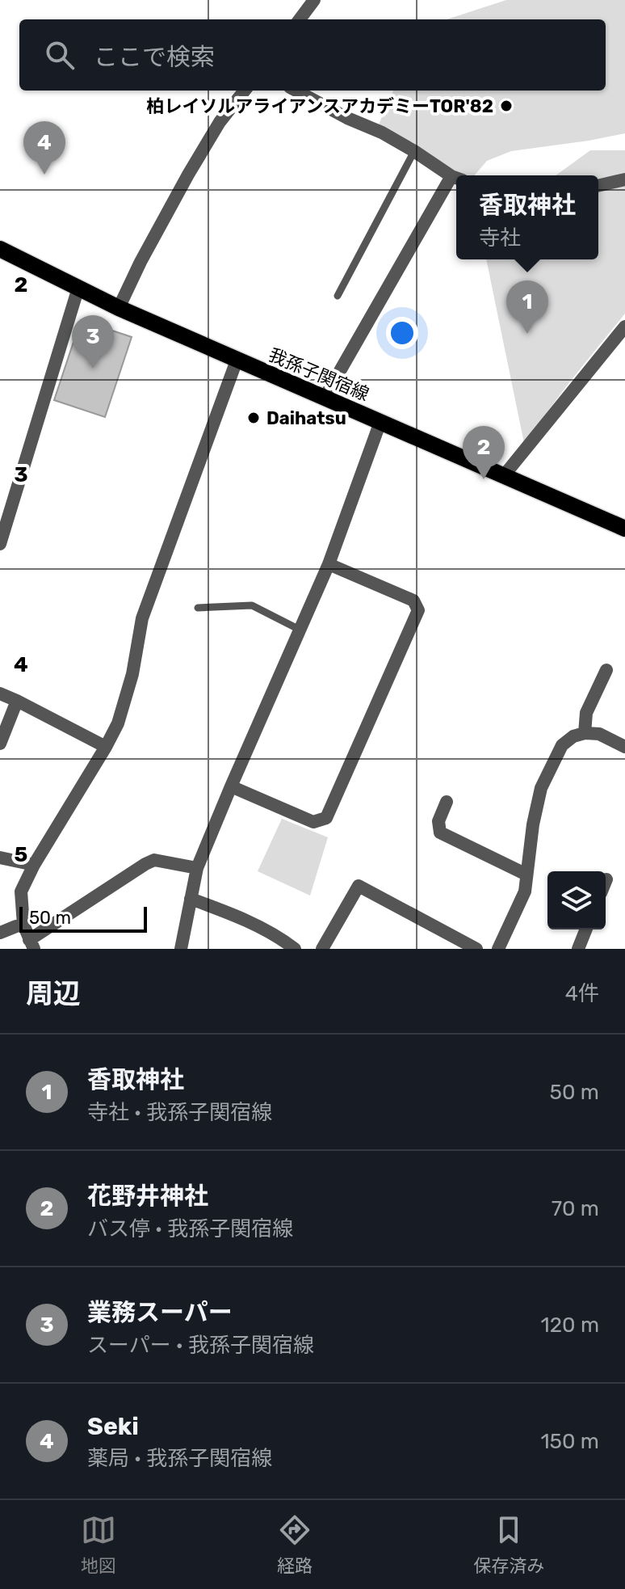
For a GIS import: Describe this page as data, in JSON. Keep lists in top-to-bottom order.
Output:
{
  "streets": {
    "main road": ["我孫子関宿線"]
  },
  "places": ["柏レイソルアライアンスアカデミーTOR'82", "Daihatsu"],
  "scale_bar": "50 m",
  "page": {
    "search": "ここで検索",
    "pins": [
      "4",
      "1",
      "3",
      "2"
    ],
    "popup": ["香取神社", "寺社"],
    "scale": "50 m",
    "heading": ["周辺", "4件"],
    "list": [
      {
        "mark": "1",
        "name": "香取神社",
        "note": "寺社 · 我孫子関宿線",
        "value": "50 m"
      },
      {
        "mark": "2",
        "name": "花野井神社",
        "note": "バス停 · 我孫子関宿線",
        "value": "70 m"
      },
      {
        "mark": "3",
        "name": "業務スーパー",
        "note": "スーパー · 我孫子関宿線",
        "value": "120 m"
      },
      {
        "mark": "4",
        "name": "Seki",
        "note": "薬局 · 我孫子関宿線",
        "value": "150 m"
      }
    ],
    "nav": ["地図", "経路", "保存済み"]
  },
  "grid": {
    "rows": [
      "2",
      "3",
      "4",
      "5"
    ]
  }
}
